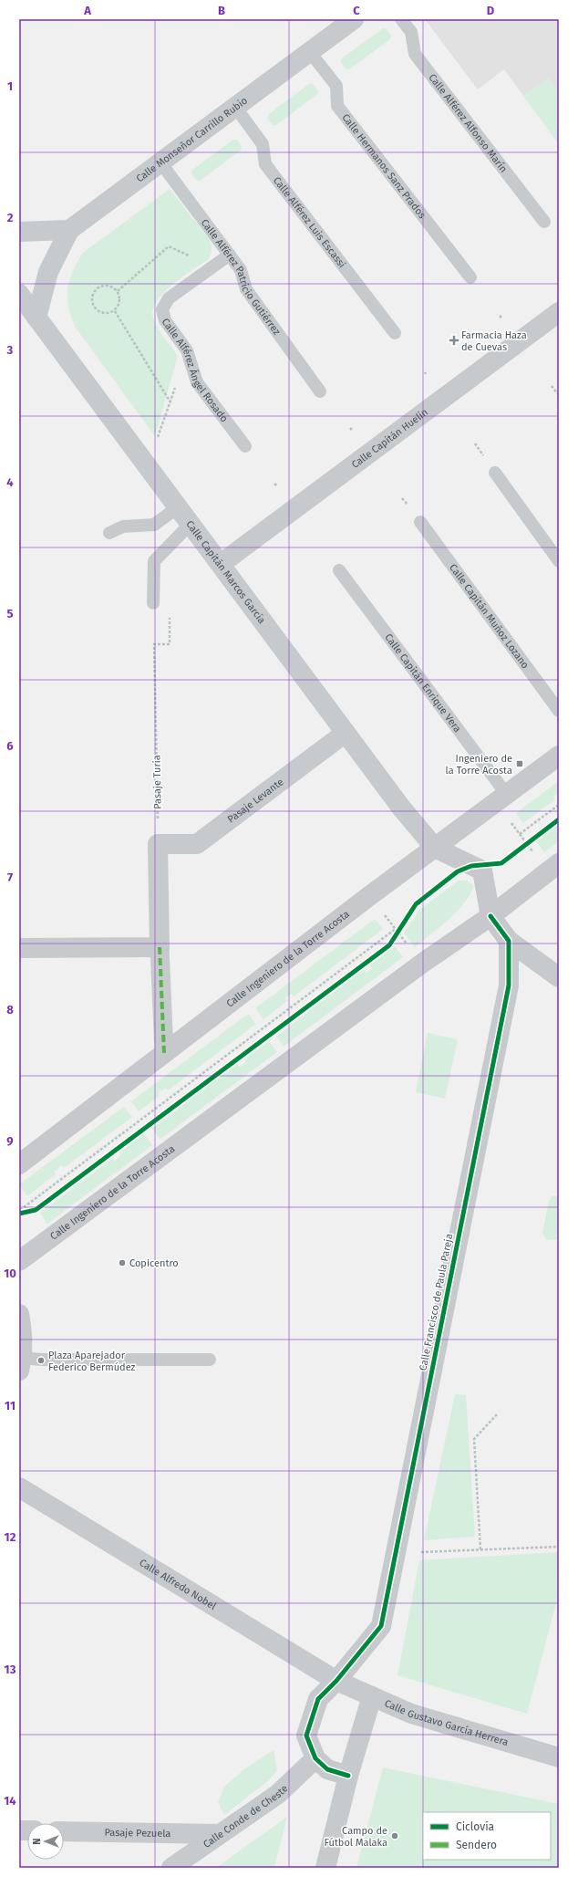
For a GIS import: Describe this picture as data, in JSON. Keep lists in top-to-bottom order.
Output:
{
  "streets": {
    "main road": ["Calle Ingeniero de la Torre Acosta"],
    "street": [
      "Calle Monseñor Carrillo Rubio",
      "Calle Capitán Huelin",
      "Calle Capitán Marcos García",
      "Pasaje Levante",
      "Calle Francisco de Paula Pareja",
      "Calle Alfredo Nobel",
      "Calle Gustavo García Herrera",
      "Calle Conde de Cheste",
      "Pasaje Pezuela"
    ],
    "lane": [
      "Calle Alférez Alfonso Marín",
      "Calle Hermanos Sanz Prados",
      "Calle Alférez Luis Escassi",
      "Calle Alférez Patricio Gutiérrez",
      "Calle Alférez Ángel Rosado",
      "Calle Capitán Muñoz Lozano",
      "Calle Capitán Enrique Vera"
    ],
    "path": ["Pasaje Turia"]
  },
  "crossings": [
    ["Calle Monseñor Carrillo Rubio", "Calle Hermanos Sanz Prados"],
    ["Calle Monseñor Carrillo Rubio", "Calle Alférez Luis Escassi"],
    ["Calle Monseñor Carrillo Rubio", "Calle Alférez Patricio Gutiérrez"],
    ["Calle Alférez Patricio Gutiérrez", "Calle Alférez Ángel Rosado"],
    ["Calle Capitán Huelin", "Calle Capitán Marcos García"],
    ["Calle Capitán Marcos García", "Pasaje Levante"],
    ["Calle Capitán Marcos García", "Calle Ingeniero de la Torre Acosta"],
    ["Calle Capitán Enrique Vera", "Calle Ingeniero de la Torre Acosta"],
    ["Pasaje Turia", "Pasaje Levante"],
    ["Calle Francisco de Paula Pareja", "Calle Alfredo Nobel"],
    ["Calle Francisco de Paula Pareja", "Calle Gustavo García Herrera"],
    ["Calle Alfredo Nobel", "Calle Gustavo García Herrera"],
    ["Calle Conde de Cheste", "Pasaje Pezuela"]
  ],
  "places": {
    "health": ["Farmacia Haza de Cuevas"],
    "transit": ["Ingeniero de la Torre Acosta"],
    "other": ["Copicentro", "Plaza Aparejador Federico Bermúdez", "Campo de Fútbol Malaka"]
  },
  "legend": ["Ciclovía", "Sendero"],
  "north": "left",
  "grid": {
    "columns": [
      "A",
      "B",
      "C",
      "D"
    ],
    "rows": [
      "1",
      "2",
      "3",
      "4",
      "5",
      "6",
      "7",
      "8",
      "9",
      "10",
      "11",
      "12",
      "13",
      "14"
    ]
  }
}
